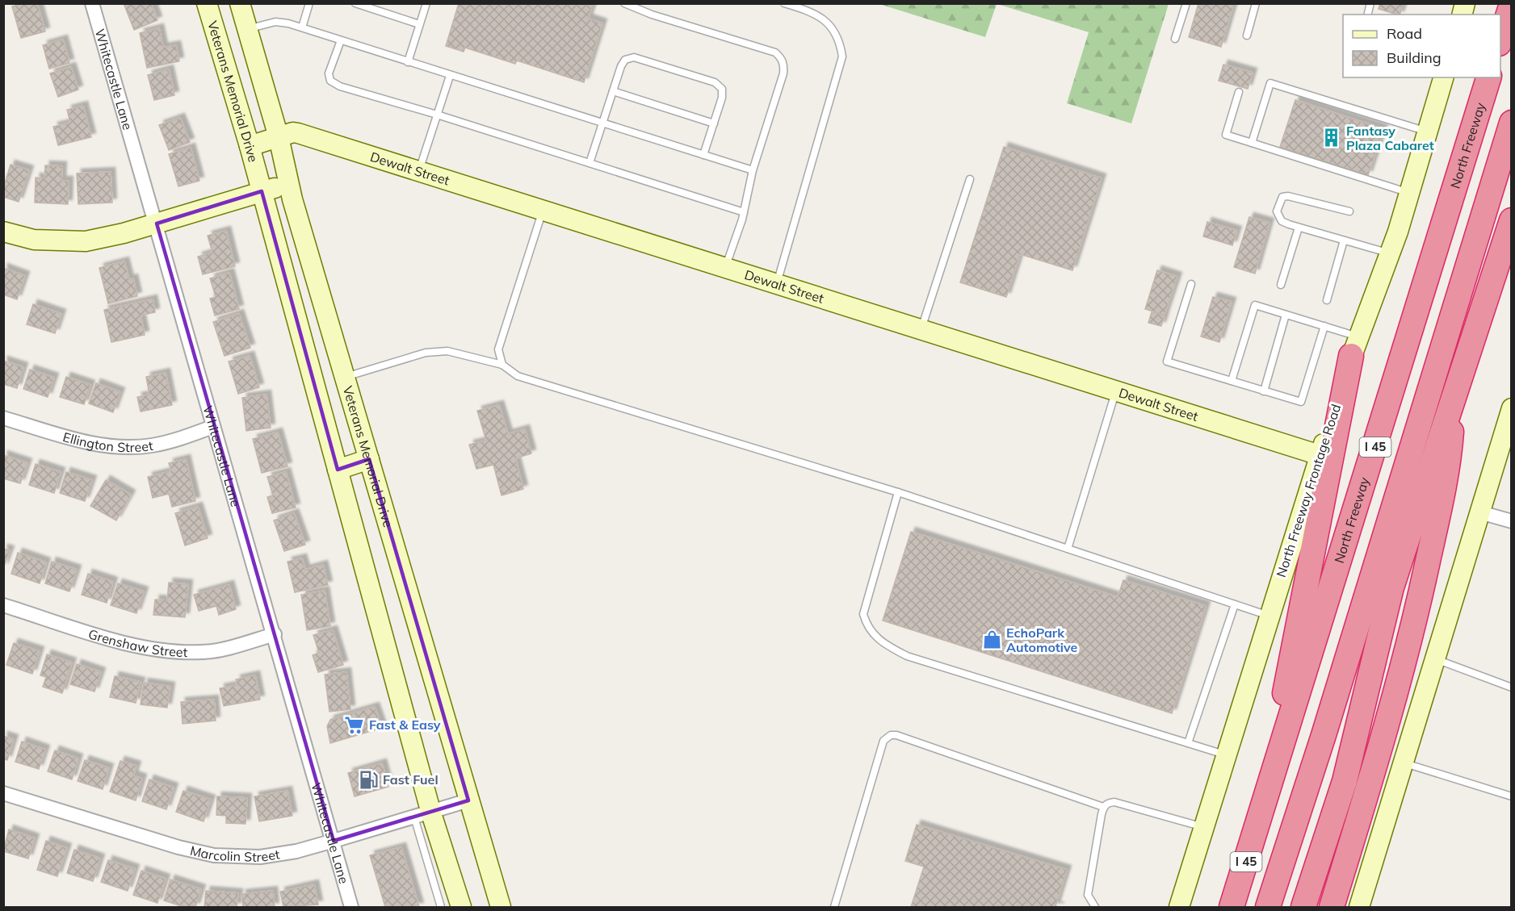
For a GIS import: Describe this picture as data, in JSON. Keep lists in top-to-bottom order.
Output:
{
  "streets": {
    "highway": ["North Freeway", "I 45"],
    "main road": ["Veterans Memorial Drive", "Dewalt Street", "North Freeway Frontage Road"],
    "street": [
      "Whitecastle Lane",
      "Ellington Street",
      "Grenshaw Street",
      "Marcolin Street"
    ]
  },
  "crossings": [
    ["Whitecastle Lane", "Ellington Street"],
    ["Whitecastle Lane", "Grenshaw Street"],
    ["Whitecastle Lane", "Marcolin Street"],
    ["Veterans Memorial Drive", "Dewalt Street"],
    ["Veterans Memorial Drive", "Marcolin Street"],
    ["Dewalt Street", "North Freeway Frontage Road"]
  ],
  "places": {
    "building": ["Fantasy Plaza Cabaret"],
    "shop": ["EchoPark Automotive"],
    "supermarket": ["Fast & Easy"],
    "fuel station": ["Fast Fuel"]
  },
  "legend": ["Road", "Building"]
}
